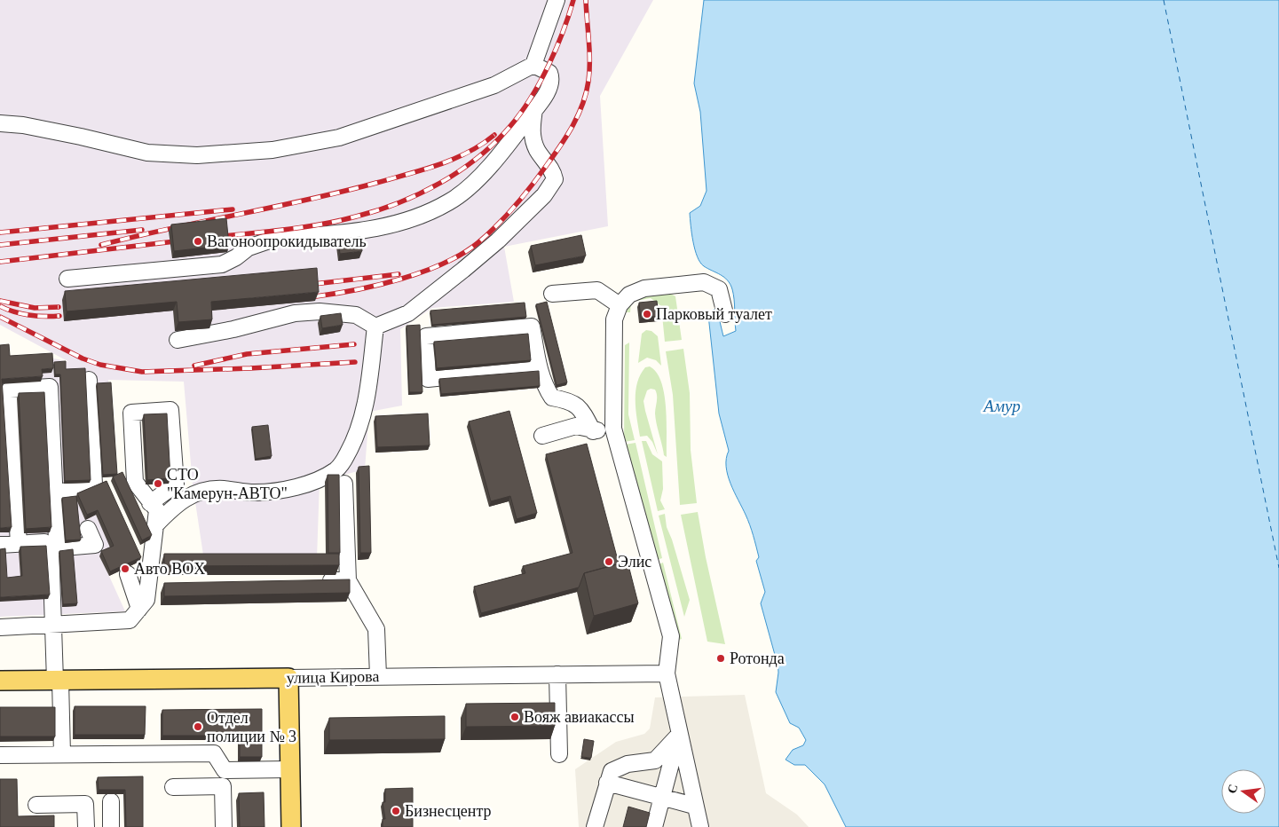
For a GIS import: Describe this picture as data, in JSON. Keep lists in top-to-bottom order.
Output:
{
  "streets": {
    "main road": ["улица Кирова"]
  },
  "water": ["Амур"],
  "places": [
    "Вагоноопрокидыватель",
    "Парковый туалет",
    "СТО \"Камерун-АВТО\"",
    "Элис",
    "Авто BOX",
    "Ротонда",
    "Вояж авиакассы",
    "Отдел полиции № 3",
    "Бизнесцентр"
  ],
  "north": "left"
}
